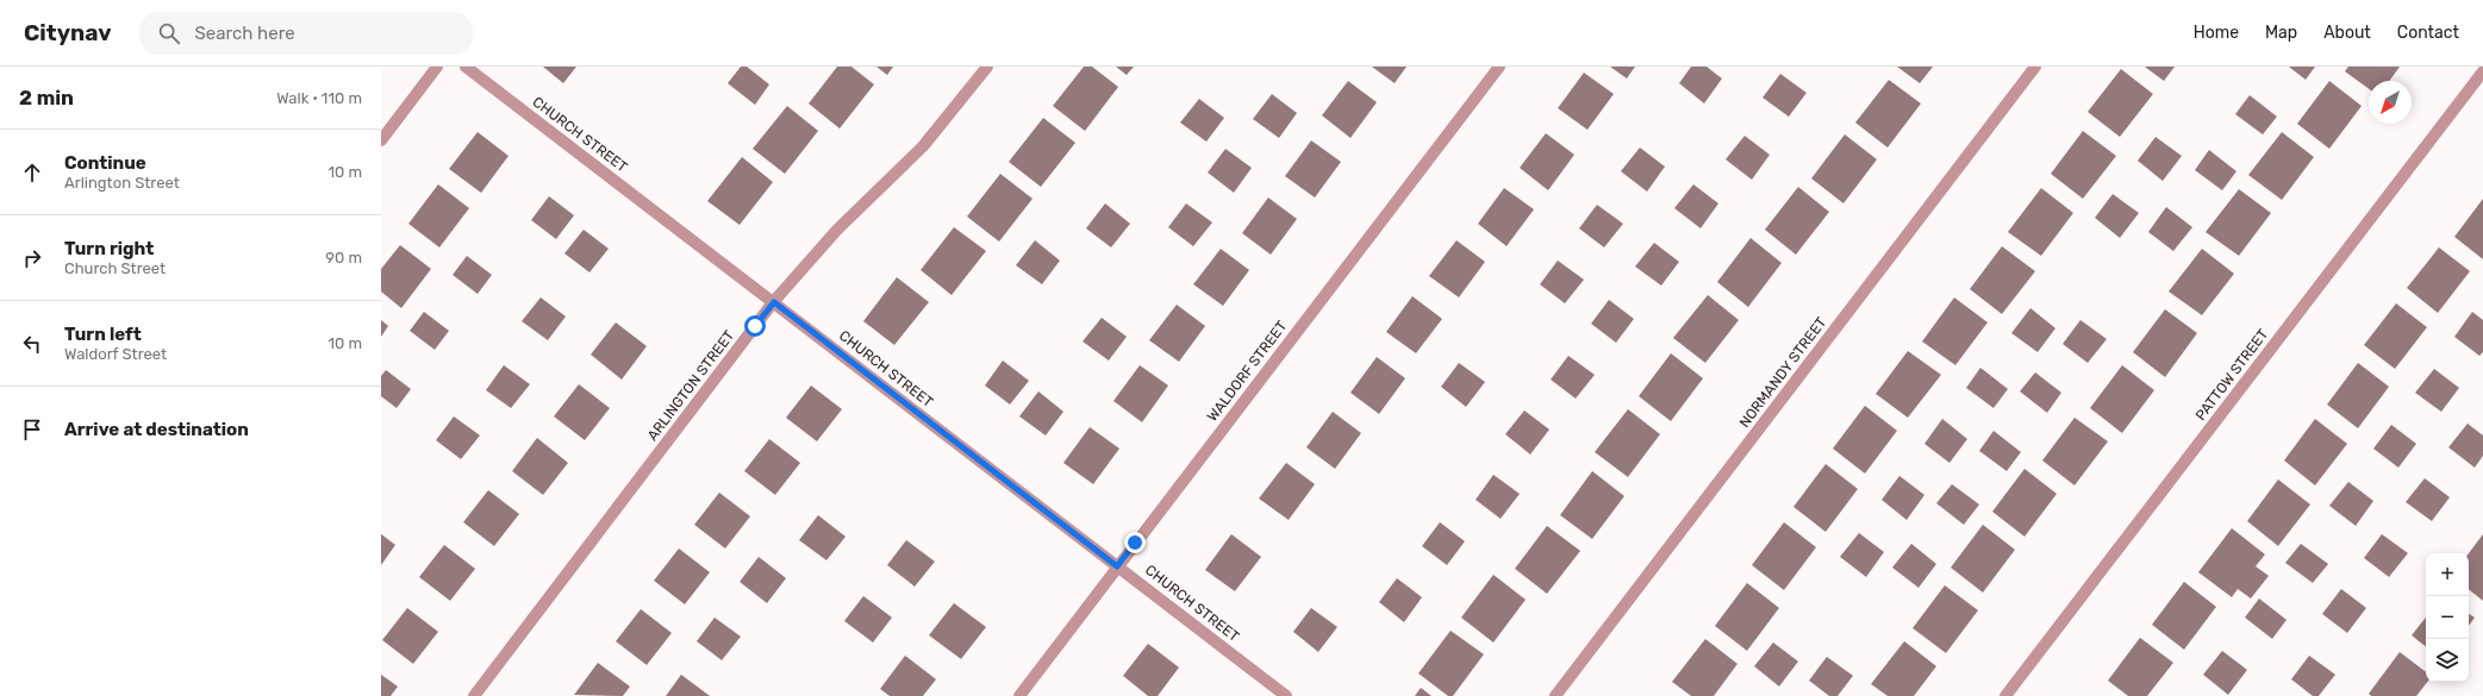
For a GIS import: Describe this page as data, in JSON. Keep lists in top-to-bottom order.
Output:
{
  "streets": {
    "street": [
      "CHURCH STREET",
      "WALDORF STREET",
      "NORMANDY STREET",
      "PATTOW STREET",
      "ARLINGTON STREET"
    ]
  },
  "crossings": [
    ["CHURCH STREET", "WALDORF STREET"],
    ["CHURCH STREET", "ARLINGTON STREET"]
  ],
  "north": "bottom left",
  "page": {
    "header": "Citynav",
    "search": "Search here",
    "nav": [
      "Home",
      "Map",
      "About",
      "Contact"
    ],
    "heading": ["2 min", "Walk · 110 m"],
    "list": [
      ["Continue", "Arlington Street", "10 m"],
      ["Turn right", "Church Street", "90 m"],
      ["Turn left", "Waldorf Street", "10 m"],
      "Arrive at destination"
    ],
    "map_buttons": ["+", "−"]
  }
}
